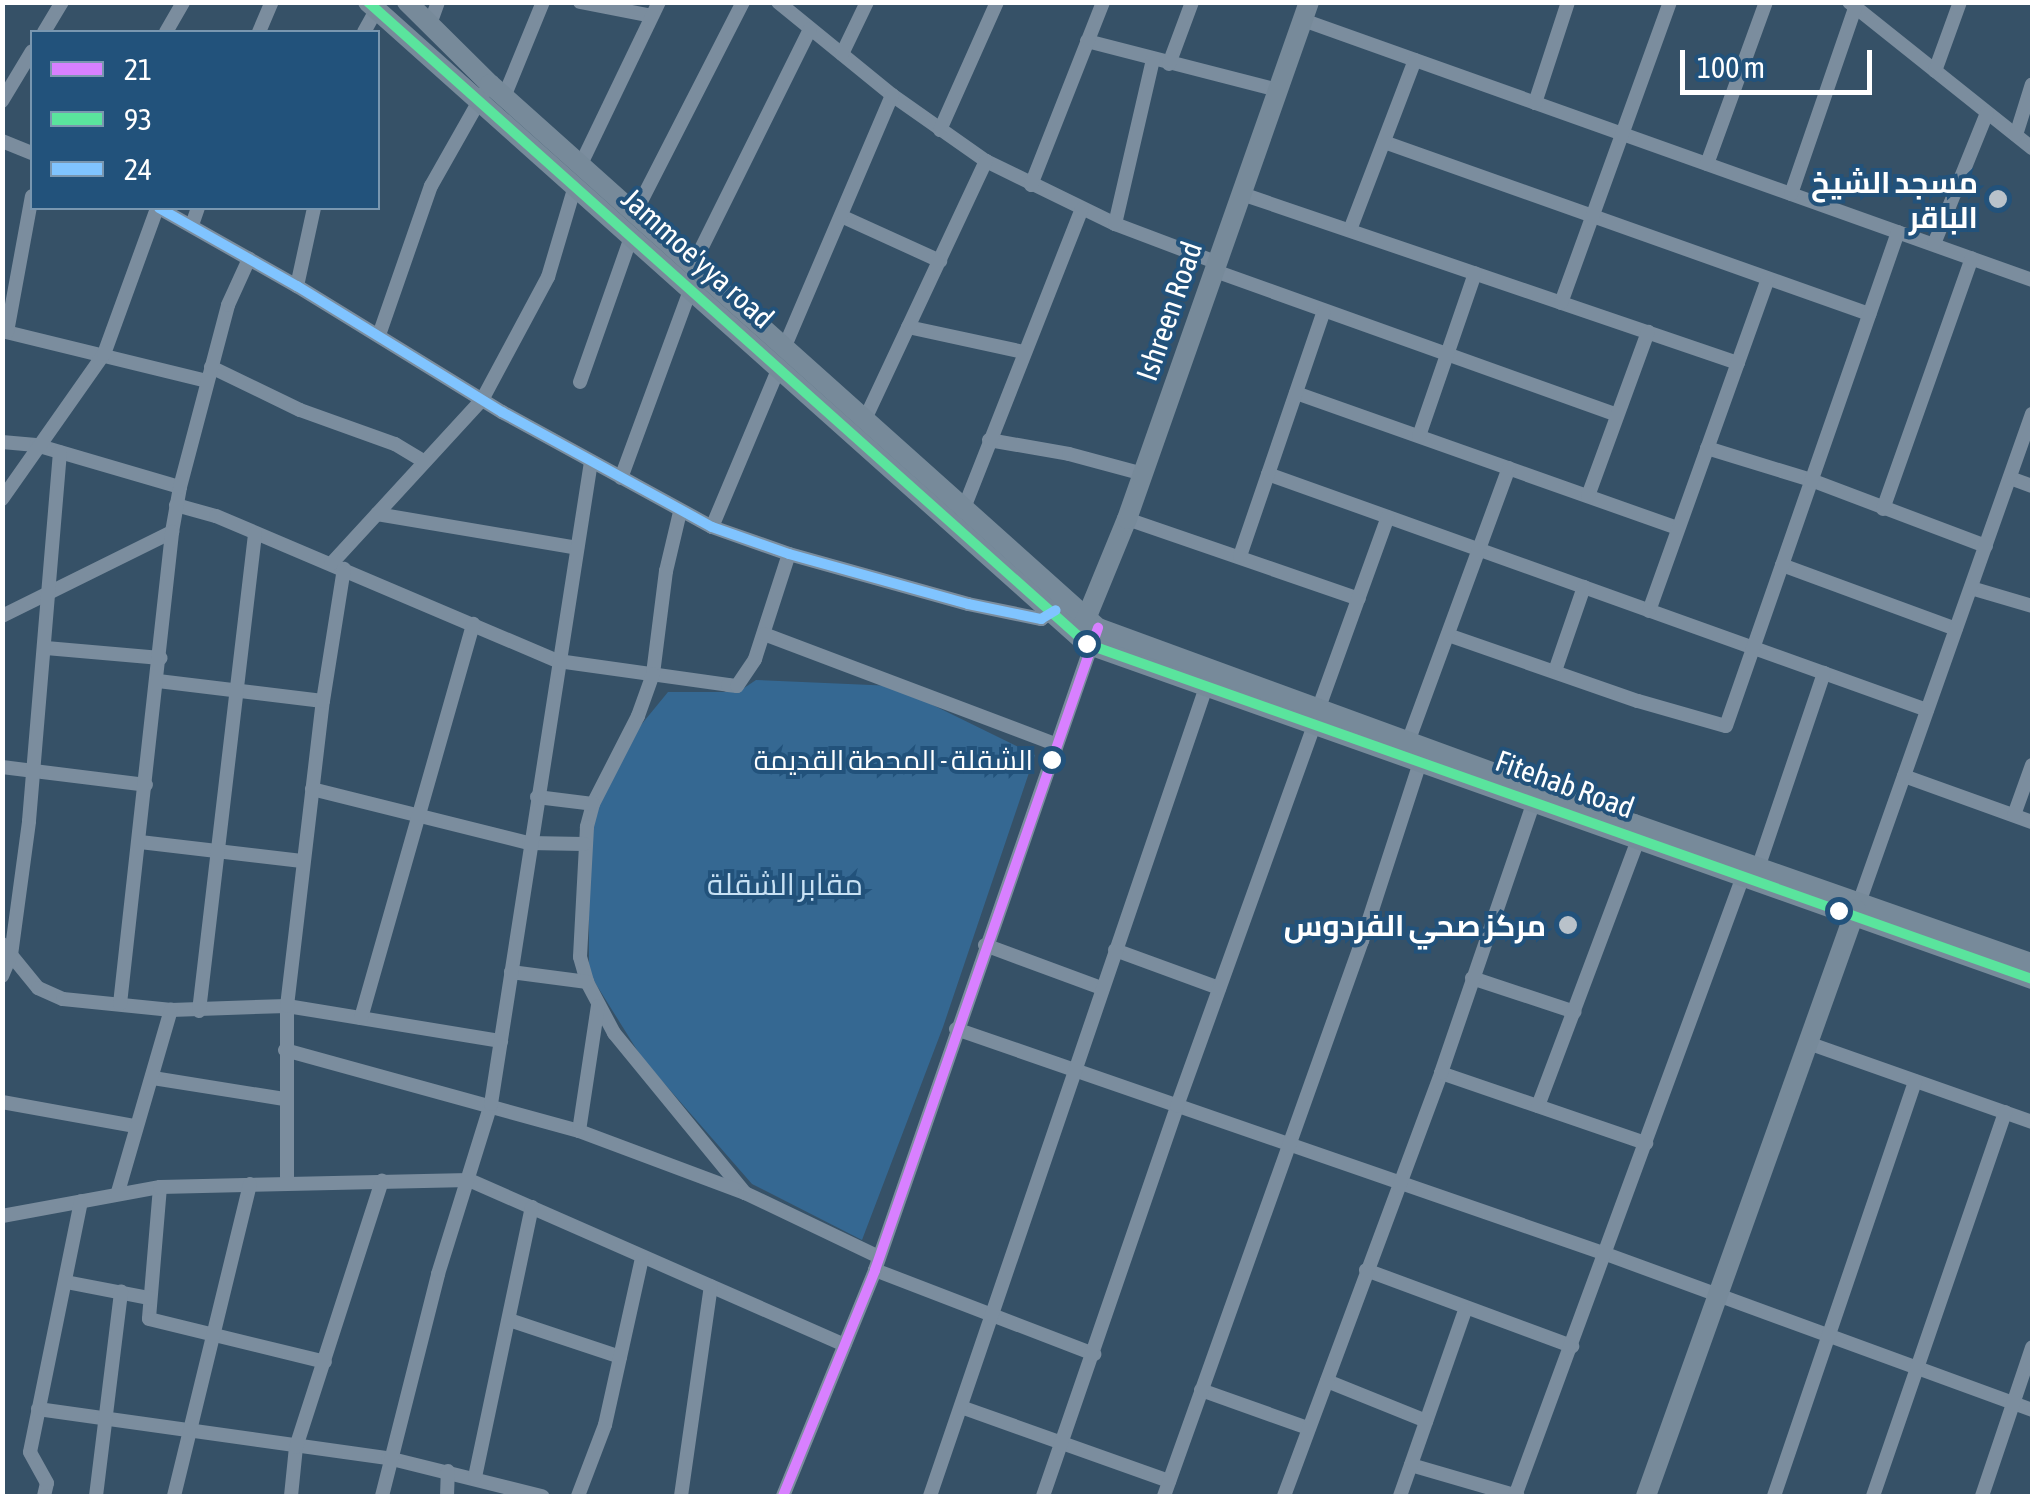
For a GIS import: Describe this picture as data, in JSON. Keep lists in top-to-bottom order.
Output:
{
  "streets": {
    "main road": ["Jammoe'yya road", "Ishreen Road", "Fitehab Road"]
  },
  "crossings": [
    ["Ishreen Road", "Fitehab Road"]
  ],
  "parks": ["مقابر الشقلة"],
  "places": ["مسجد الشيخ الباقر", "الشقلة - المحطة القديمة", "مركز صحي الفردوس"],
  "lines": ["transit line 93", "transit line 24", "transit line 21"],
  "legend": ["21", "93", "24"],
  "scale_bar": "100 m"
}
